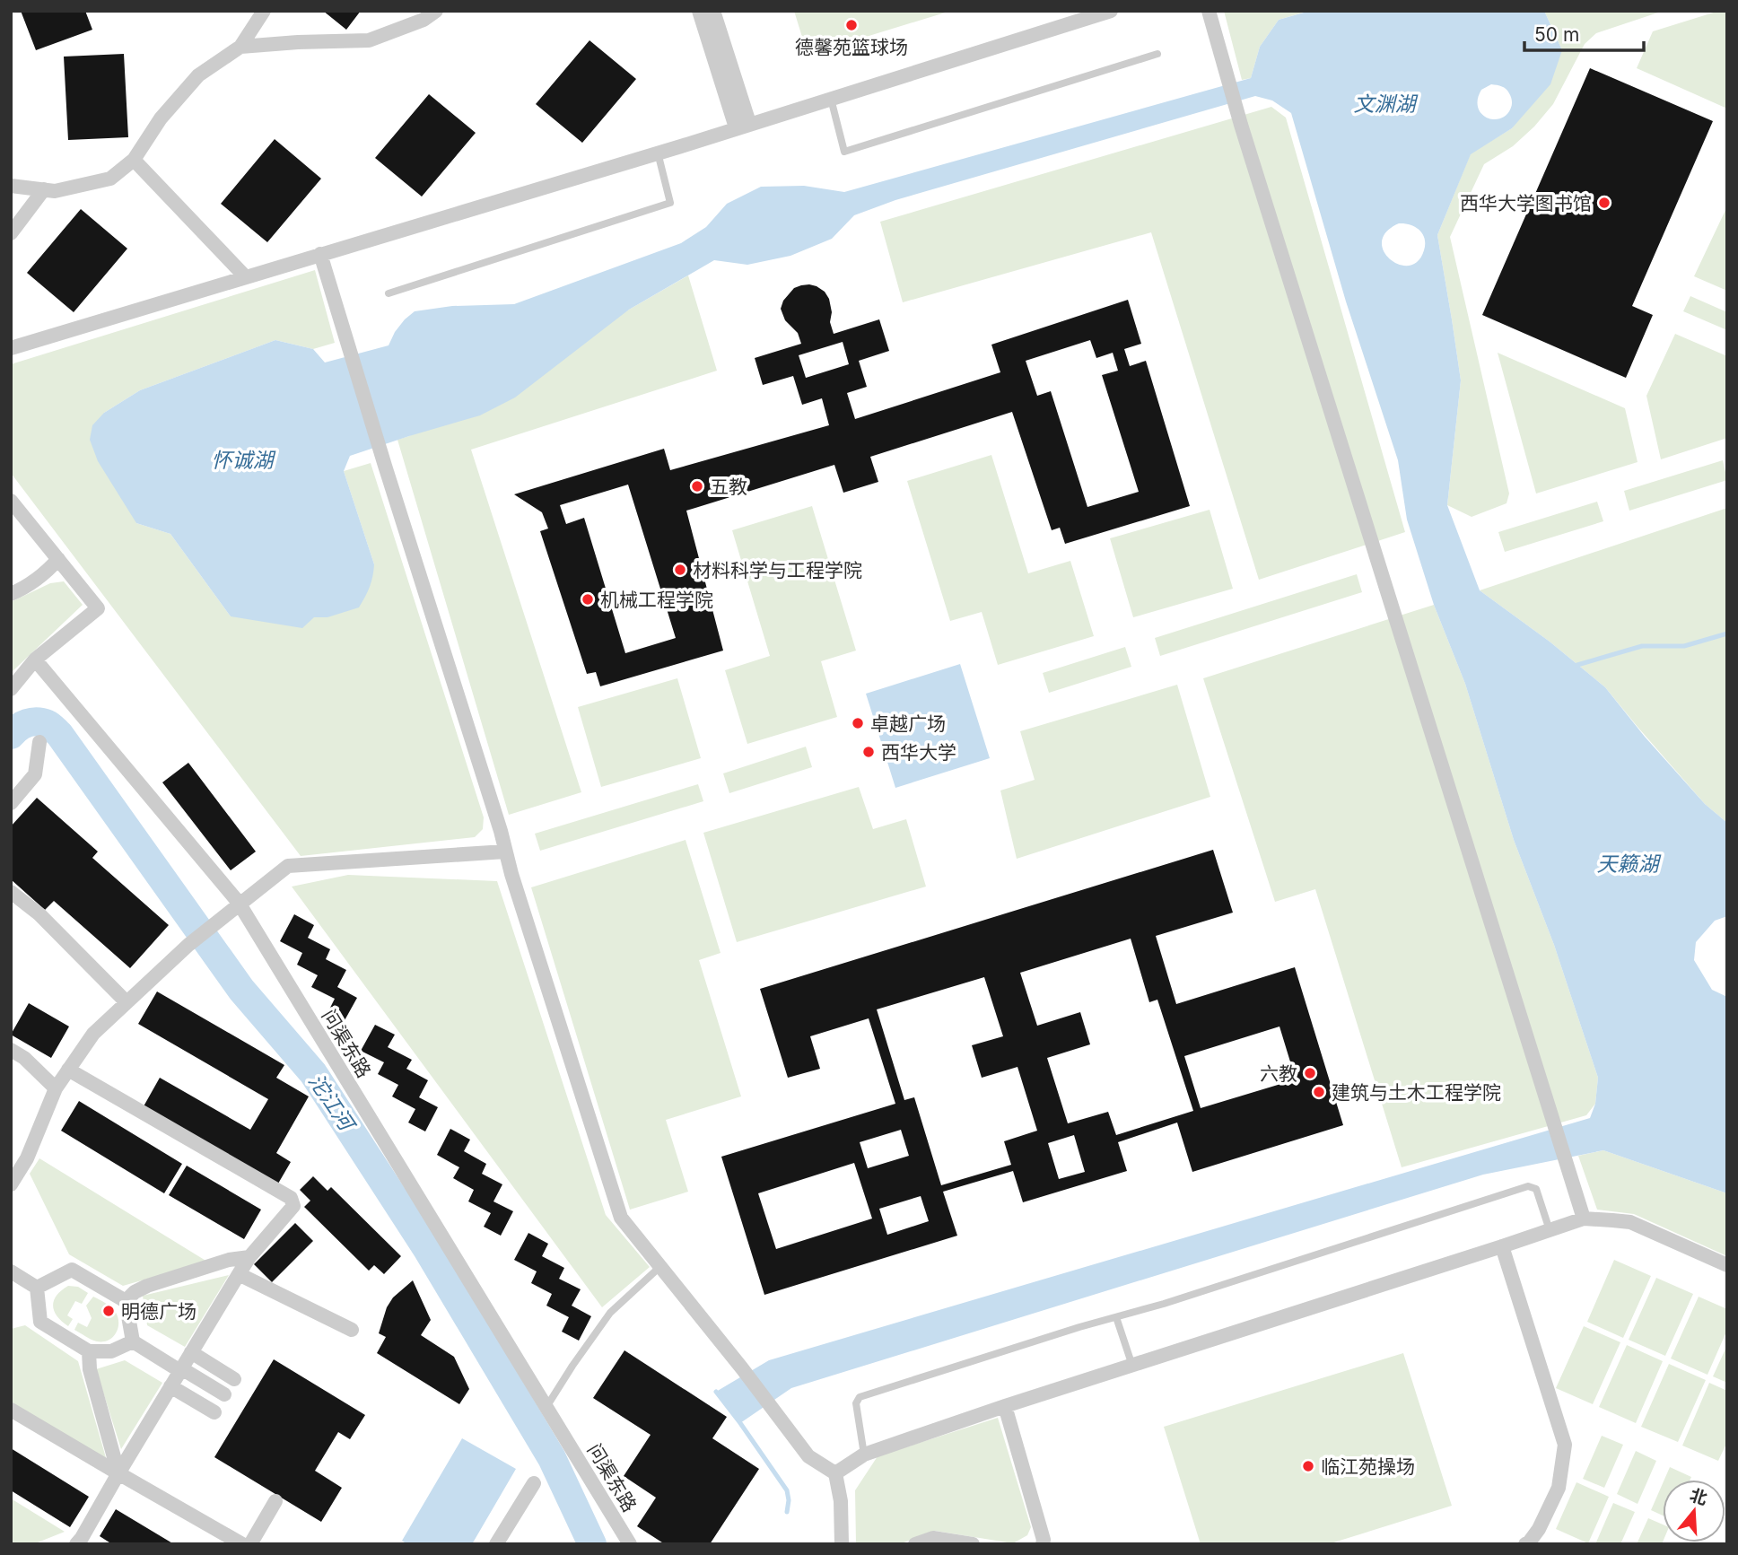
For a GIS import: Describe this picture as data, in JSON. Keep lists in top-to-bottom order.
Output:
{
  "streets": {
    "street": ["问渠东路"]
  },
  "water": [
    "文渊湖",
    "怀诚湖",
    "天籁湖",
    "沱江河"
  ],
  "places": [
    "德馨苑篮球场",
    "西华大学图书馆",
    "五教",
    "材料科学与工程学院",
    "机械工程学院",
    "卓越广场",
    "西华大学",
    "六教",
    "建筑与土木工程学院",
    "明德广场",
    "临江苑操场"
  ],
  "scale_bar": "50 m",
  "north": "top"
}
